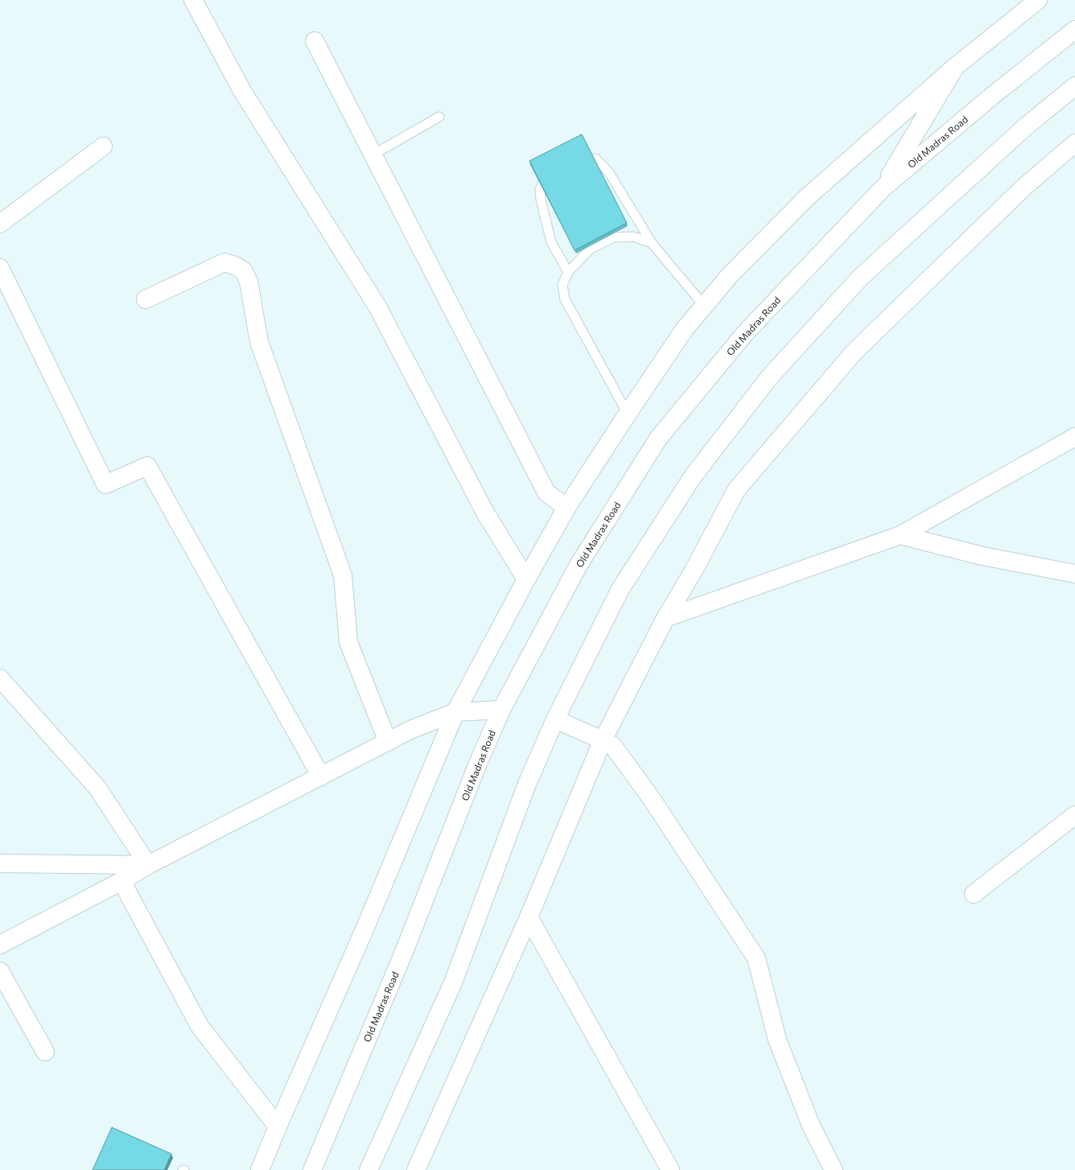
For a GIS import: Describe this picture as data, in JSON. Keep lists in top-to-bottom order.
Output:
{
  "streets": {
    "main road": ["Old Madras Road"]
  }
}
